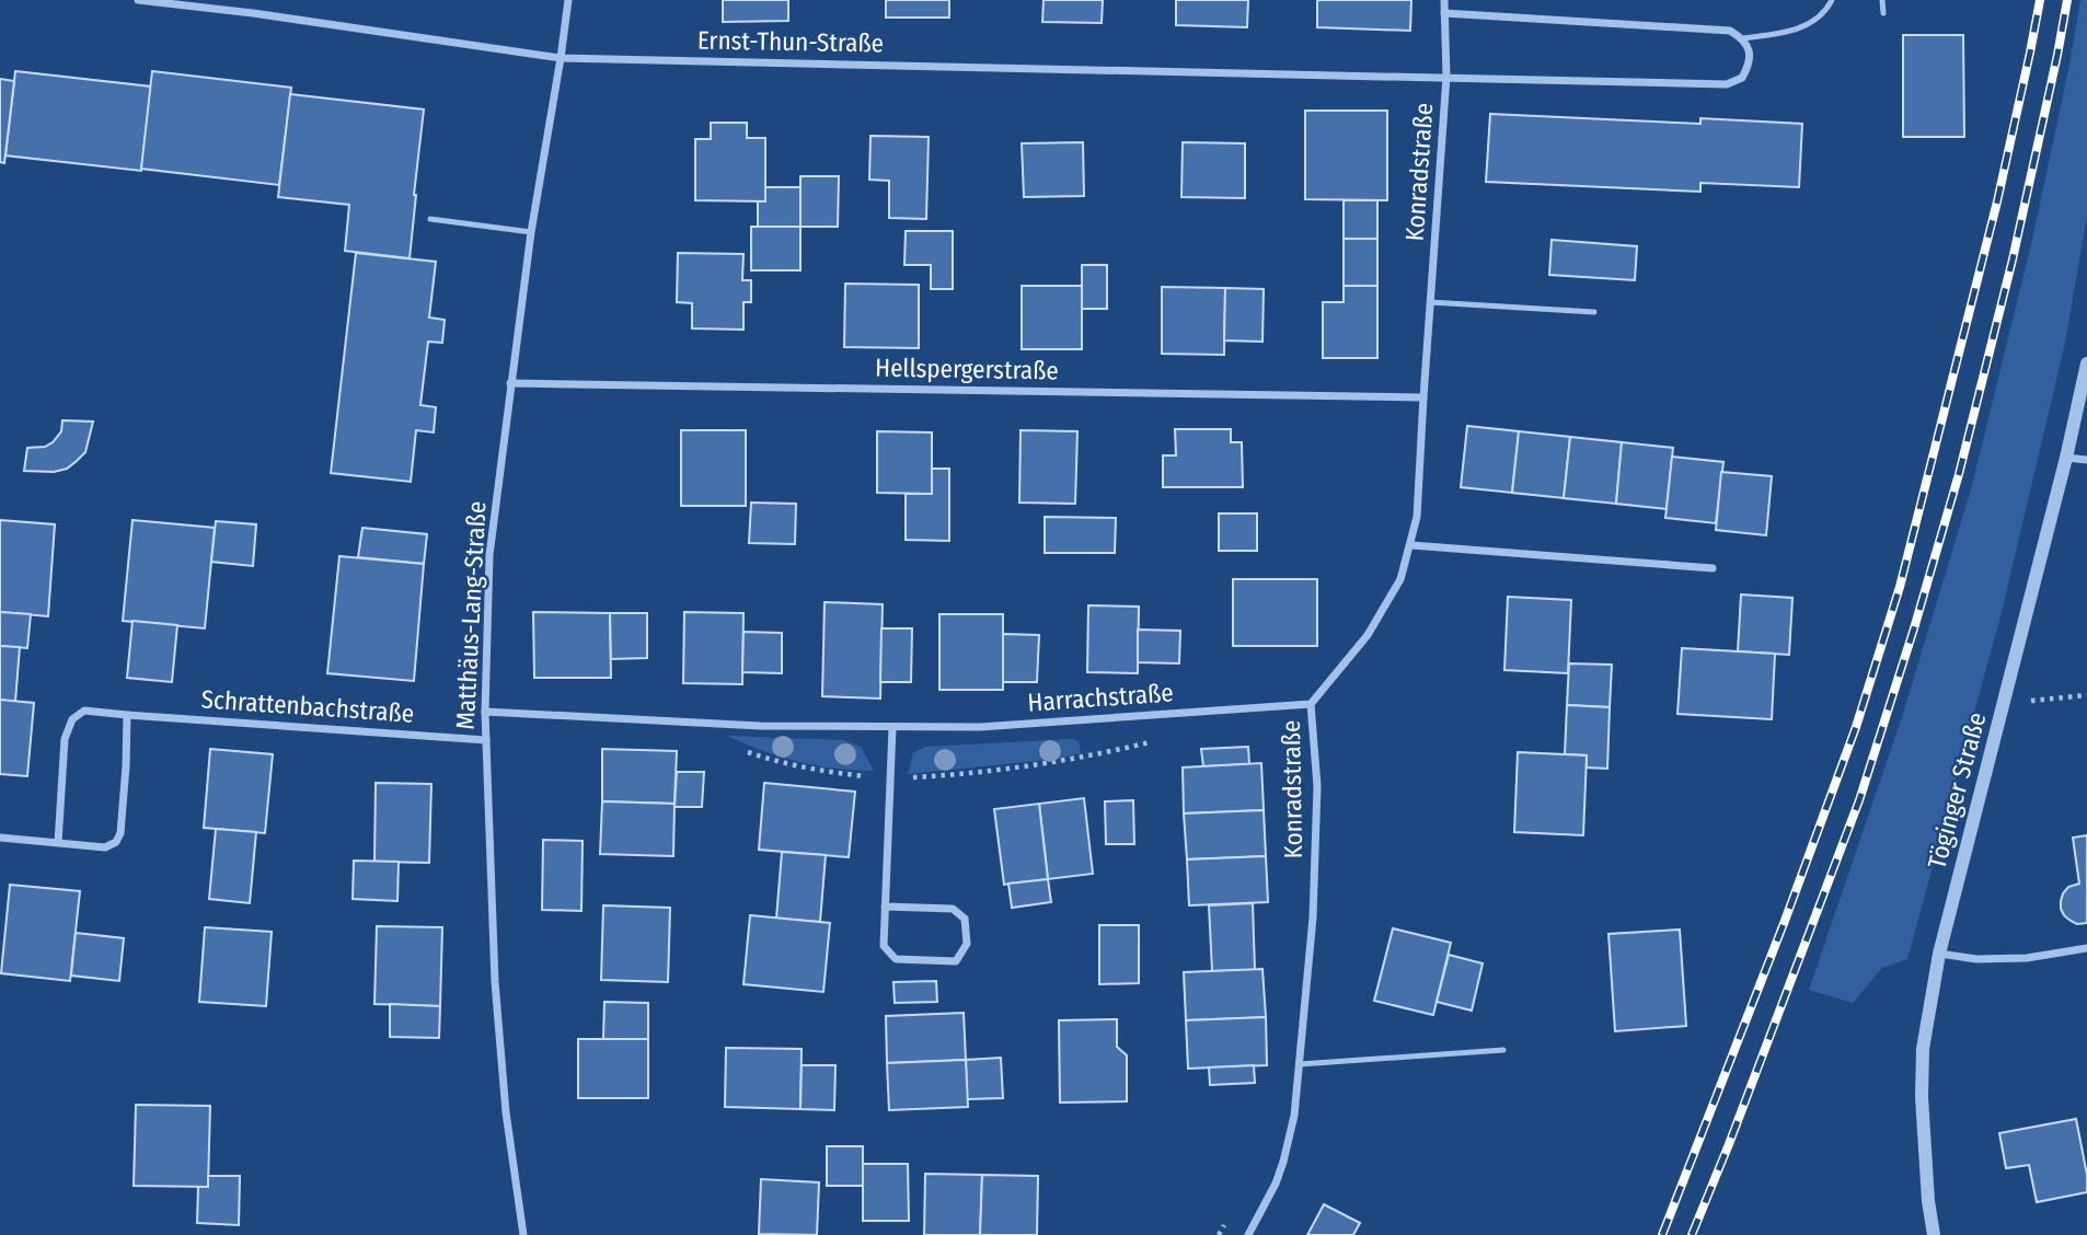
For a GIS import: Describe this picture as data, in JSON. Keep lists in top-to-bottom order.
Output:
{
  "streets": {
    "street": [
      "Ernst-Thun-Straße",
      "Konradstraße",
      "Hellspergerstraße",
      "Matthäus-Lang-Straße",
      "Harrachstraße",
      "Schrattenbachstraße",
      "Töginger Straße"
    ]
  },
  "crossings": [
    ["Ernst-Thun-Straße", "Konradstraße"],
    ["Ernst-Thun-Straße", "Matthäus-Lang-Straße"],
    ["Konradstraße", "Hellspergerstraße"],
    ["Konradstraße", "Harrachstraße"],
    ["Hellspergerstraße", "Matthäus-Lang-Straße"],
    ["Matthäus-Lang-Straße", "Harrachstraße"],
    ["Matthäus-Lang-Straße", "Schrattenbachstraße"]
  ]
}
